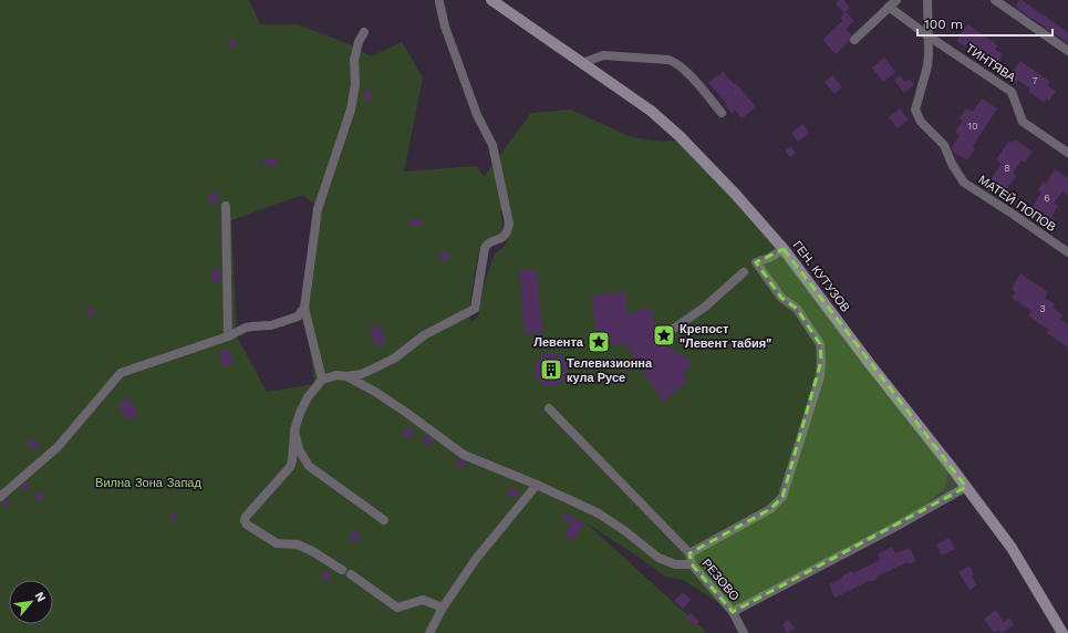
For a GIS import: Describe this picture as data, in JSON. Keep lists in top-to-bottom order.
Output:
{
  "streets": {
    "street": [
      "ТИНТЯВА",
      "МАТЕЙ ПОПОВ",
      "ГЕН. КУТУЗОВ",
      "РЕЗОВО"
    ]
  },
  "crossings": [
    ["ТИНТЯВА", "МАТЕЙ ПОПОВ"],
    ["ГЕН. КУТУЗОВ", "РЕЗОВО"]
  ],
  "parks": ["Вилна Зона Запад"],
  "places": {
    "place": ["Крепост \"Левент табия\"", "Левента"],
    "building": ["Телевизионна кула Русе"]
  },
  "house_numbers": [
    "7",
    "10",
    "8",
    "6",
    "3"
  ],
  "scale_bar": "100 m",
  "north": "top right"
}
